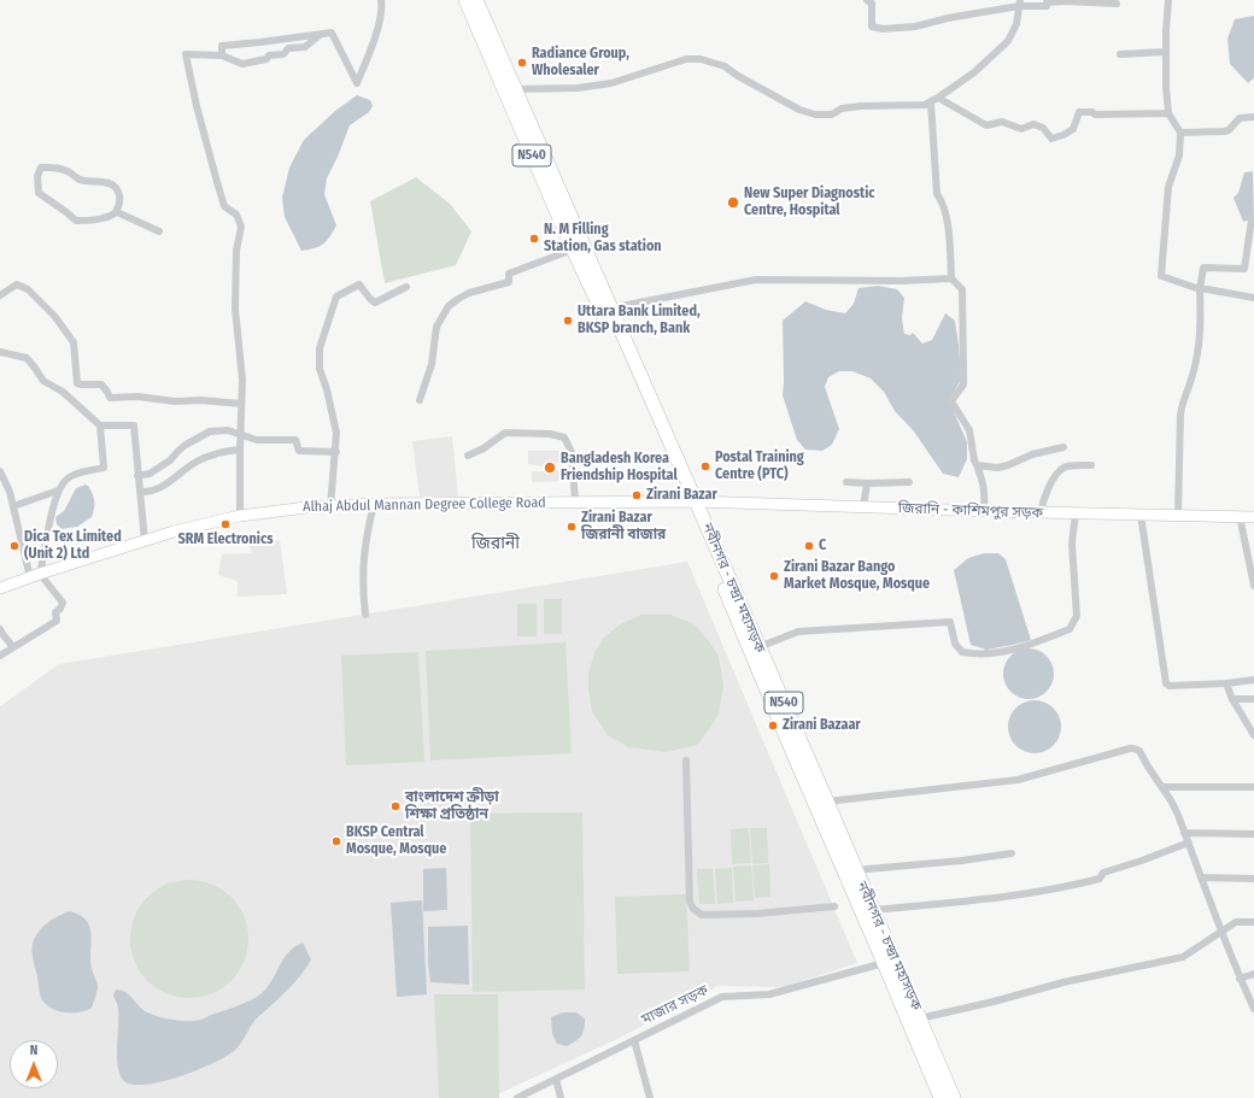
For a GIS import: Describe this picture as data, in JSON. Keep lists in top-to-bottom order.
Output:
{
  "streets": {
    "highway": ["N540", "নবীনগর - চন্দ্রা মহাসড়ক"],
    "street": ["Alhaj Abdul Mannan Degree College Road", "জিরানি - কাশিমপুর সড়ক", "মাজার সড়ক"]
  },
  "crossings": [
    ["Alhaj Abdul Mannan Degree College Road", "জিরানি - কাশিমপুর সড়ক"],
    ["Alhaj Abdul Mannan Degree College Road", "নবীনগর - চন্দ্রা মহাসড়ক"],
    ["জিরানি - কাশিমপুর সড়ক", "নবীনগর - চন্দ্রা মহাসড়ক"],
    ["নবীনগর - চন্দ্রা মহাসড়ক", "মাজার সড়ক"]
  ],
  "districts": ["জিরানী"],
  "places": [
    "Radiance Group, Wholesaler",
    "New Super Diagnostic Centre, Hospital",
    "N. M Filling Station, Gas station",
    "Uttara Bank Limited, BKSP branch, Bank",
    "Postal Training Centre (PTC)",
    "Bangladesh Korea Friendship Hospital",
    "Zirani Bazar",
    "SRM Electronics",
    "Zirani Bazar জিরানী বাজার",
    "Dica Tex Limited (Unit 2) Ltd",
    "C",
    "Zirani Bazar Bango Market Mosque, Mosque",
    "Zirani Bazaar",
    "বাংলাদেশ ক্রীড়া শিক্ষা প্রতিষ্ঠান",
    "BKSP Central Mosque, Mosque"
  ],
  "north": "top"
}
